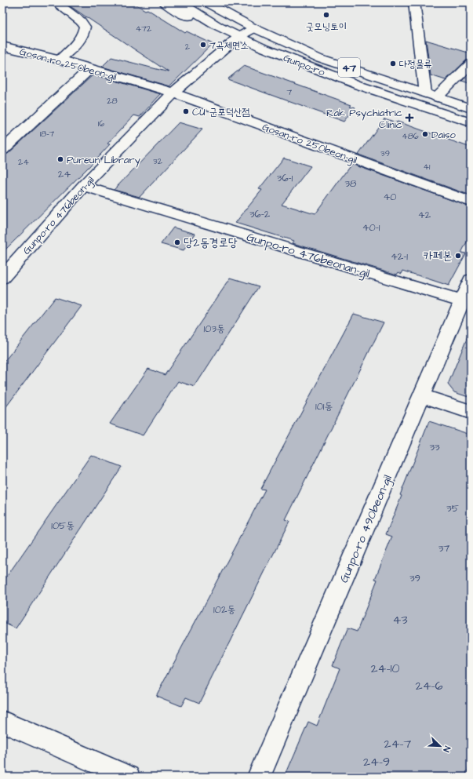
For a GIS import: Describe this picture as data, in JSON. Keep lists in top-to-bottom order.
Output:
{
  "streets": {
    "street": [
      "Gosan-ro 250beon-gil",
      "Gunpo-ro",
      "47",
      "Gunpo-ro 476beon-gil",
      "Gunpo-ro 476beonan-gil",
      "Gunpo-ro 490beon-gil"
    ]
  },
  "crossings": [
    ["Gosan-ro 250beon-gil", "Gunpo-ro 476beon-gil"],
    ["Gunpo-ro", "47"],
    ["Gunpo-ro", "Gunpo-ro 476beon-gil"],
    ["Gunpo-ro 476beon-gil", "Gunpo-ro 476beonan-gil"],
    ["Gunpo-ro 476beonan-gil", "Gunpo-ro 490beon-gil"]
  ],
  "places": {
    "other": [
      "굿모닝토이",
      "7곡제면소",
      "다정물류",
      "CU 군포덕산점",
      "Daiso",
      "Pureun Library",
      "당2동경로당",
      "카페본"
    ],
    "health": ["Rak Psychiatric Clinic"]
  },
  "house_numbers": [
    "472",
    "2",
    "7",
    "28",
    "16",
    "18-7",
    "486",
    "39",
    "32",
    "24",
    "41",
    "24",
    "36-1",
    "38",
    "40",
    "36-2",
    "42",
    "40-1",
    "42-1",
    "103동",
    "101동",
    "33",
    "35",
    "105동",
    "37",
    "39",
    "102동",
    "43",
    "24-10",
    "24-6",
    "24-7",
    "24-9"
  ],
  "north": "bottom right"
}
